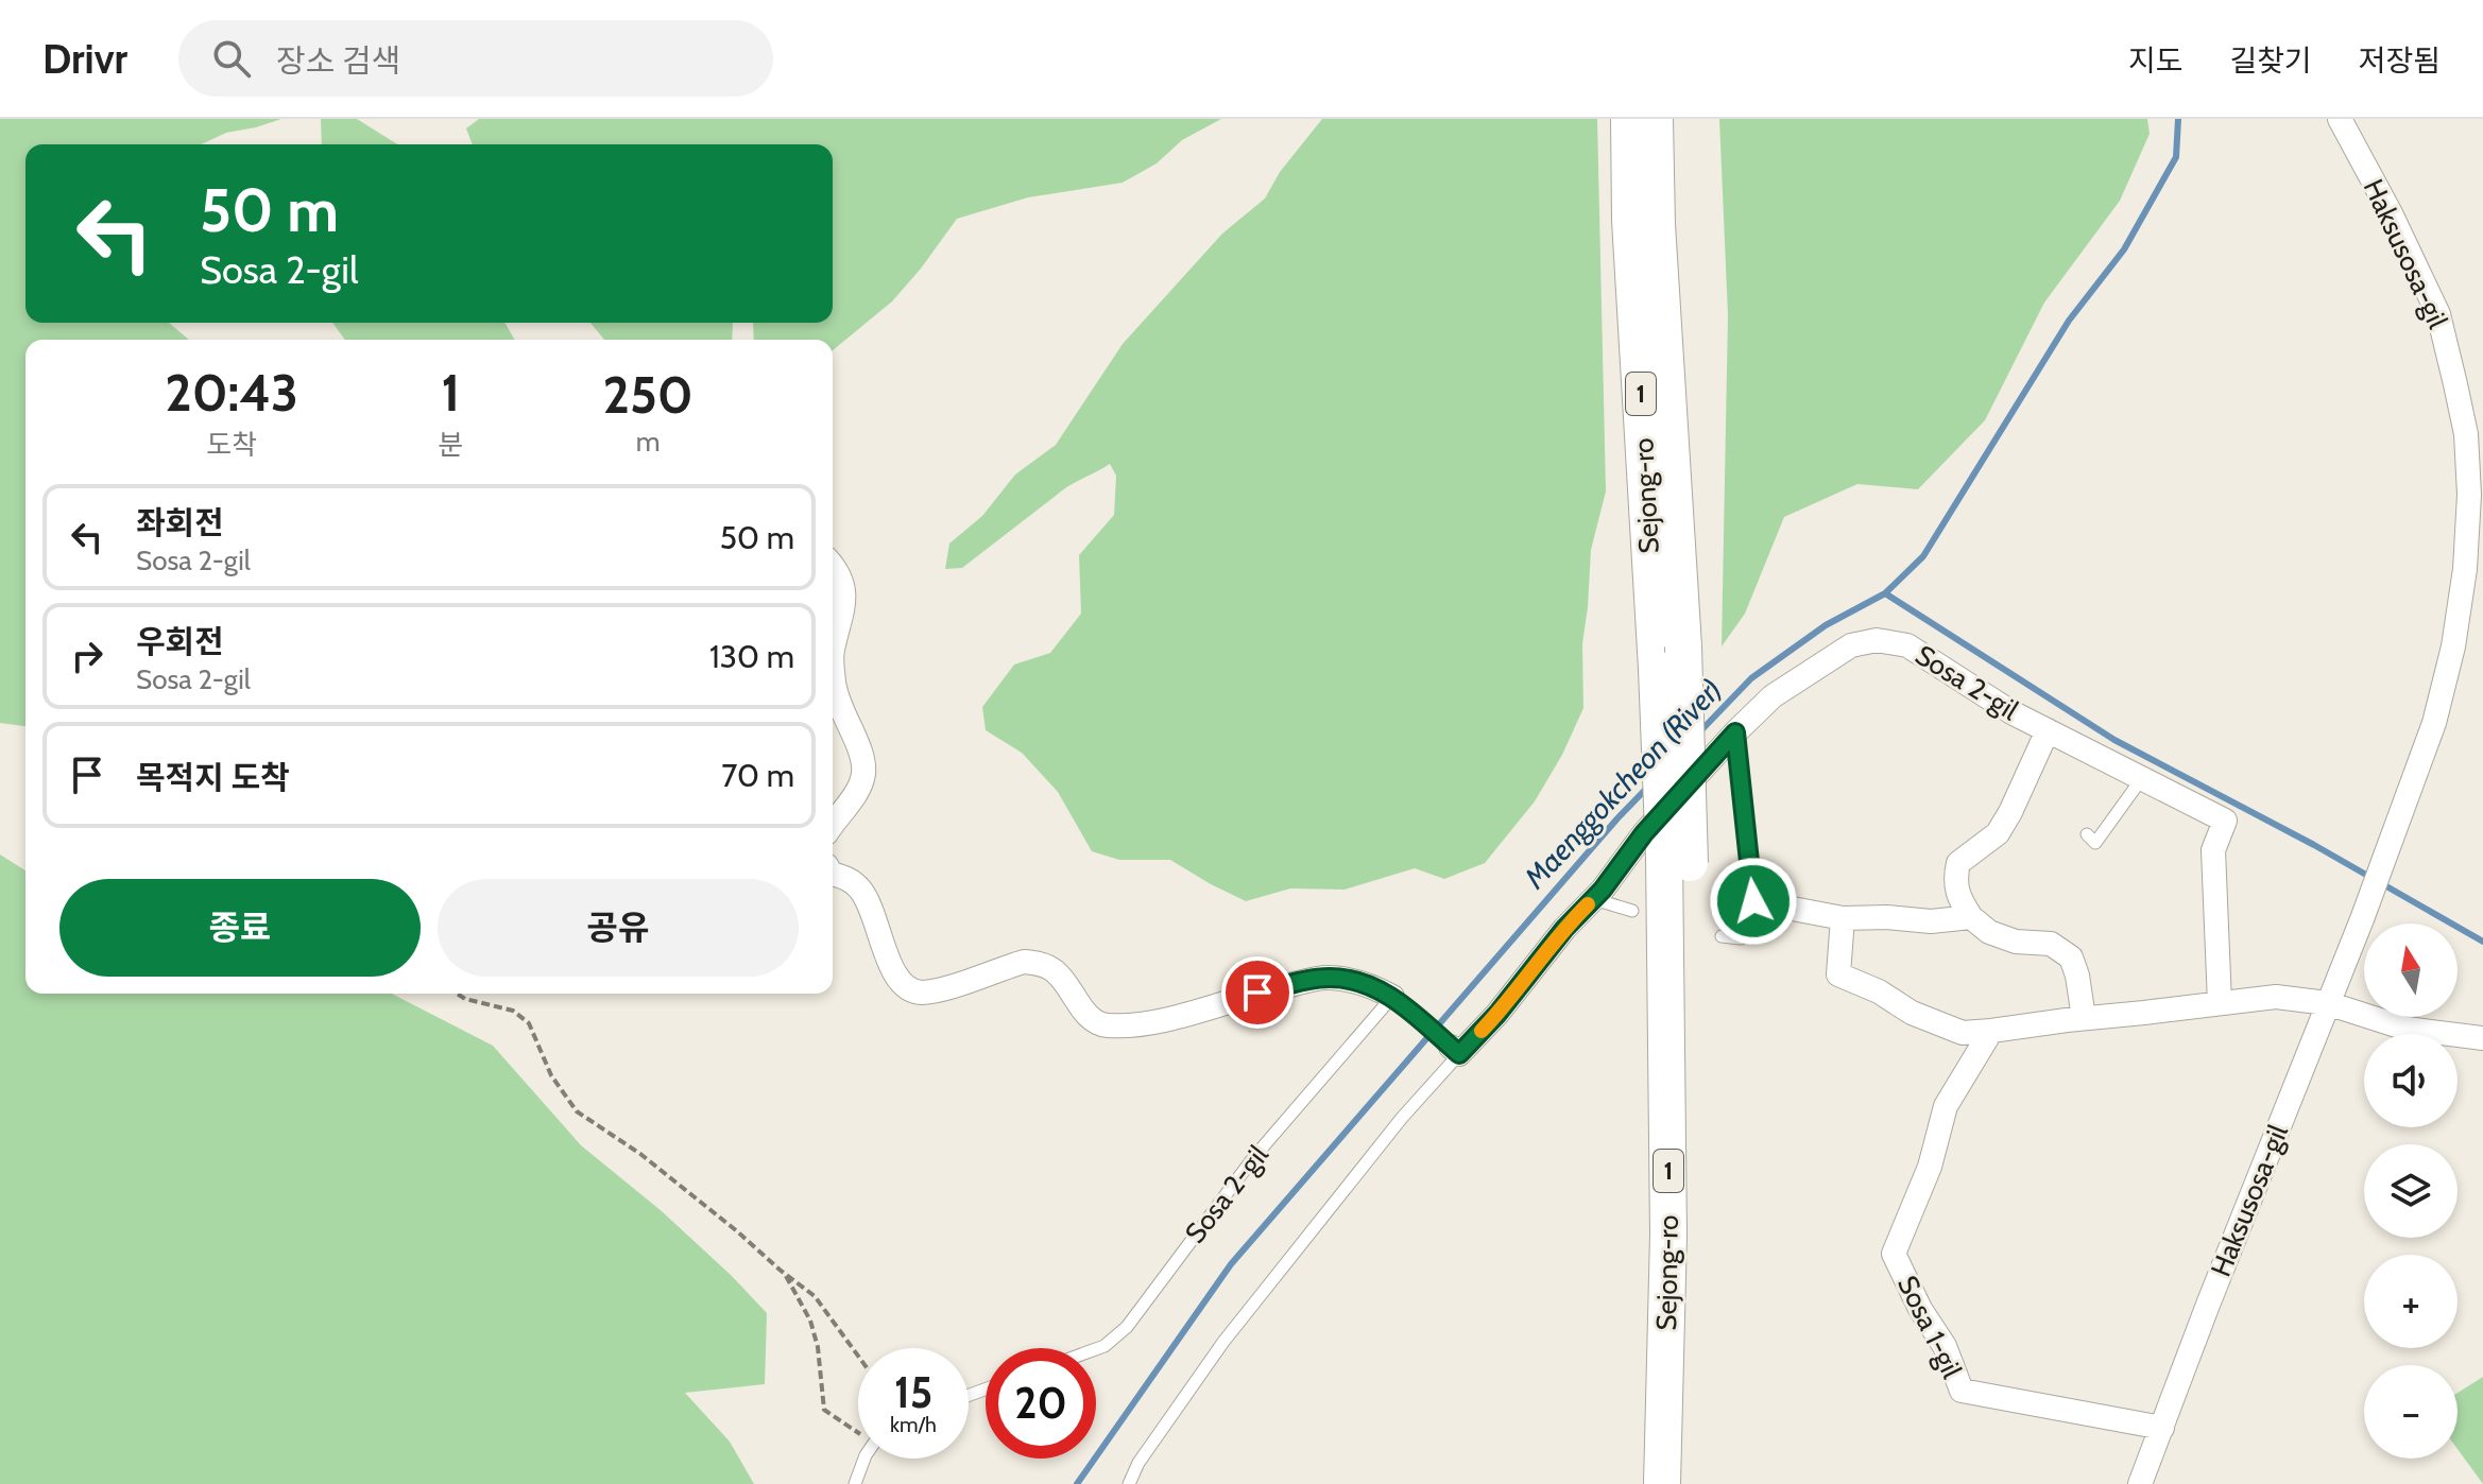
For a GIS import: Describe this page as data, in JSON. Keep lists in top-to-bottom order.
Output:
{
  "streets": {
    "main road": ["1", "Sejong-ro"],
    "street": ["Haksusosa-gil", "Sosa 2-gil", "Sosa 1-gil"]
  },
  "crossings": [
    ["Haksusosa-gil", "Sosa 1-gil"],
    ["1", "Sejong-ro"]
  ],
  "water": ["Maenggokcheon (River)"],
  "north": "top",
  "page": {
    "header": "Drivr",
    "search": "장소 검색",
    "nav": ["지도", "길찾기", "저장됨"],
    "turn": ["50 m", "Sosa 2-gil"],
    "eta": [
      "20:43",
      "도착",
      "1",
      "분",
      "250",
      "m"
    ],
    "list": [
      {
        "name": "좌회전",
        "note": "Sosa 2-gil",
        "value": "50 m"
      },
      {
        "name": "우회전",
        "note": "Sosa 2-gil",
        "value": "130 m"
      },
      {
        "name": "목적지 도착",
        "value": "70 m"
      }
    ],
    "buttons": ["종료", "공유"],
    "map_buttons": ["+", "−"],
    "speed": "15 km/h",
    "limit": "20"
  }
}
